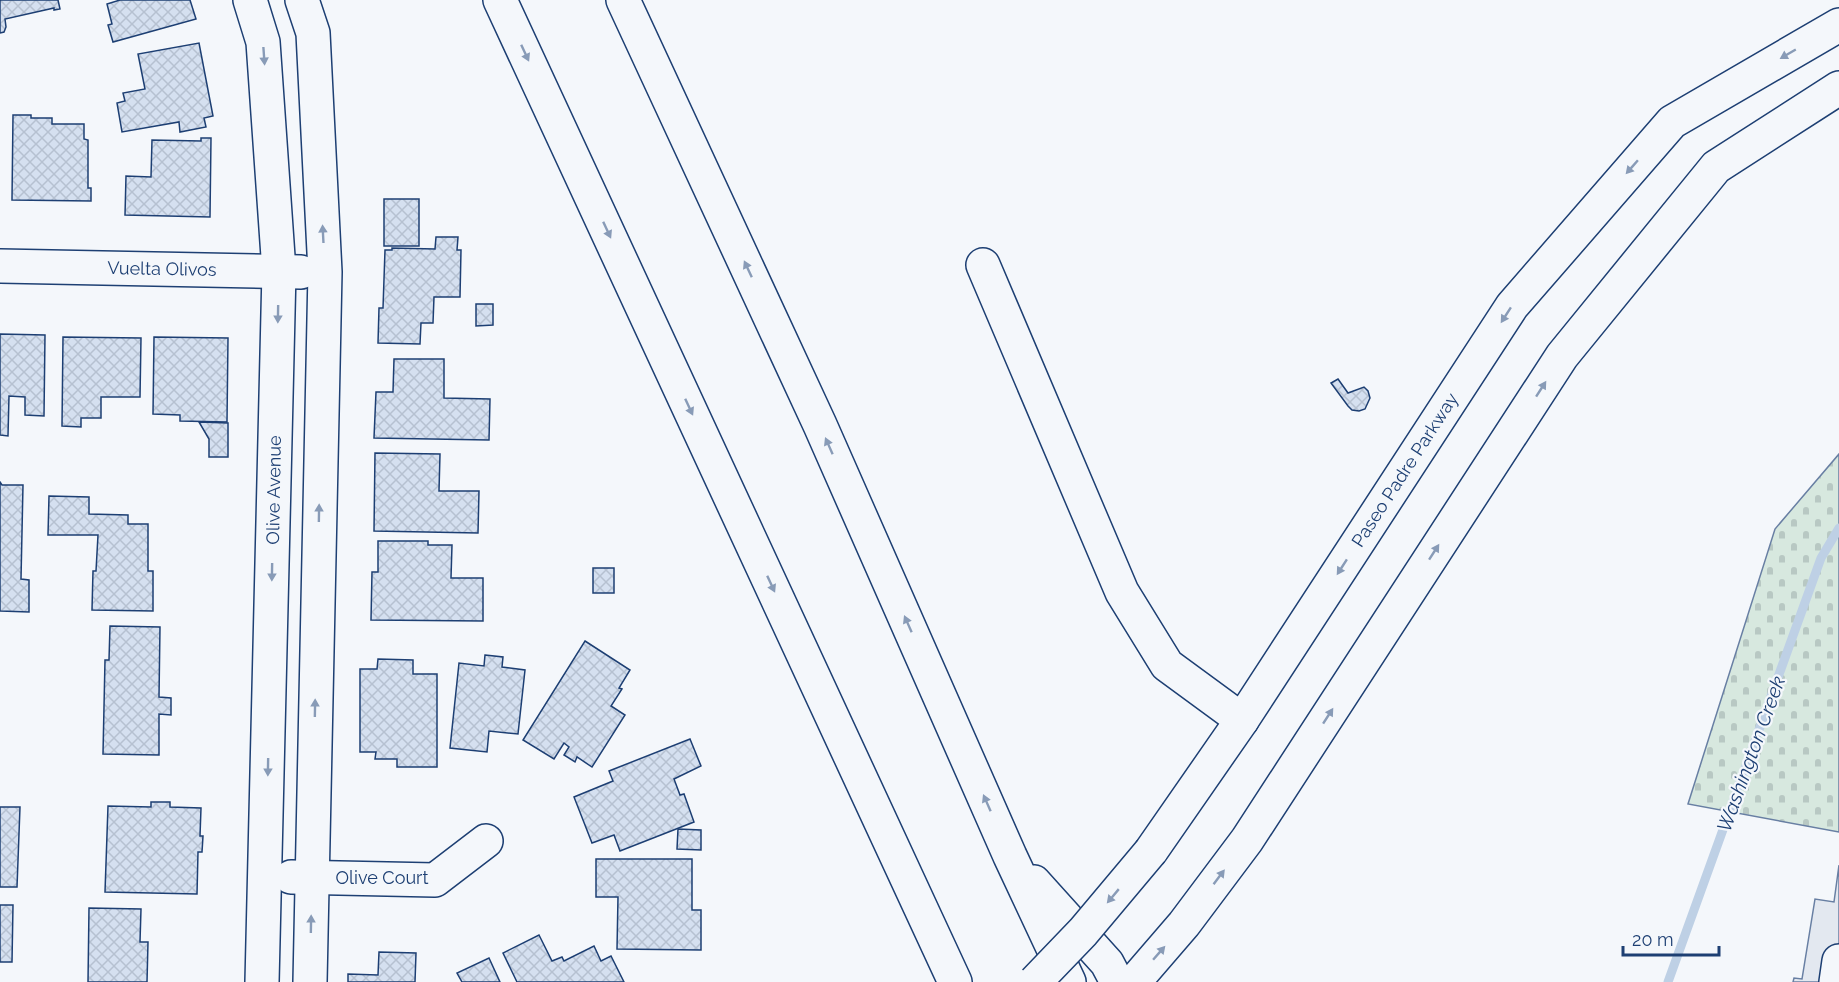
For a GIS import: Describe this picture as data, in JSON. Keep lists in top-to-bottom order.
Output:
{
  "streets": {
    "main road": [
      "Vuelta Olivos",
      "Paseo Padre Parkway",
      "Olive Avenue",
      "Olive Court"
    ]
  },
  "crossings": [
    ["Vuelta Olivos", "Olive Avenue"],
    ["Olive Avenue", "Olive Court"]
  ],
  "water": ["Washington Creek"],
  "scale_bar": "20 m"
}
